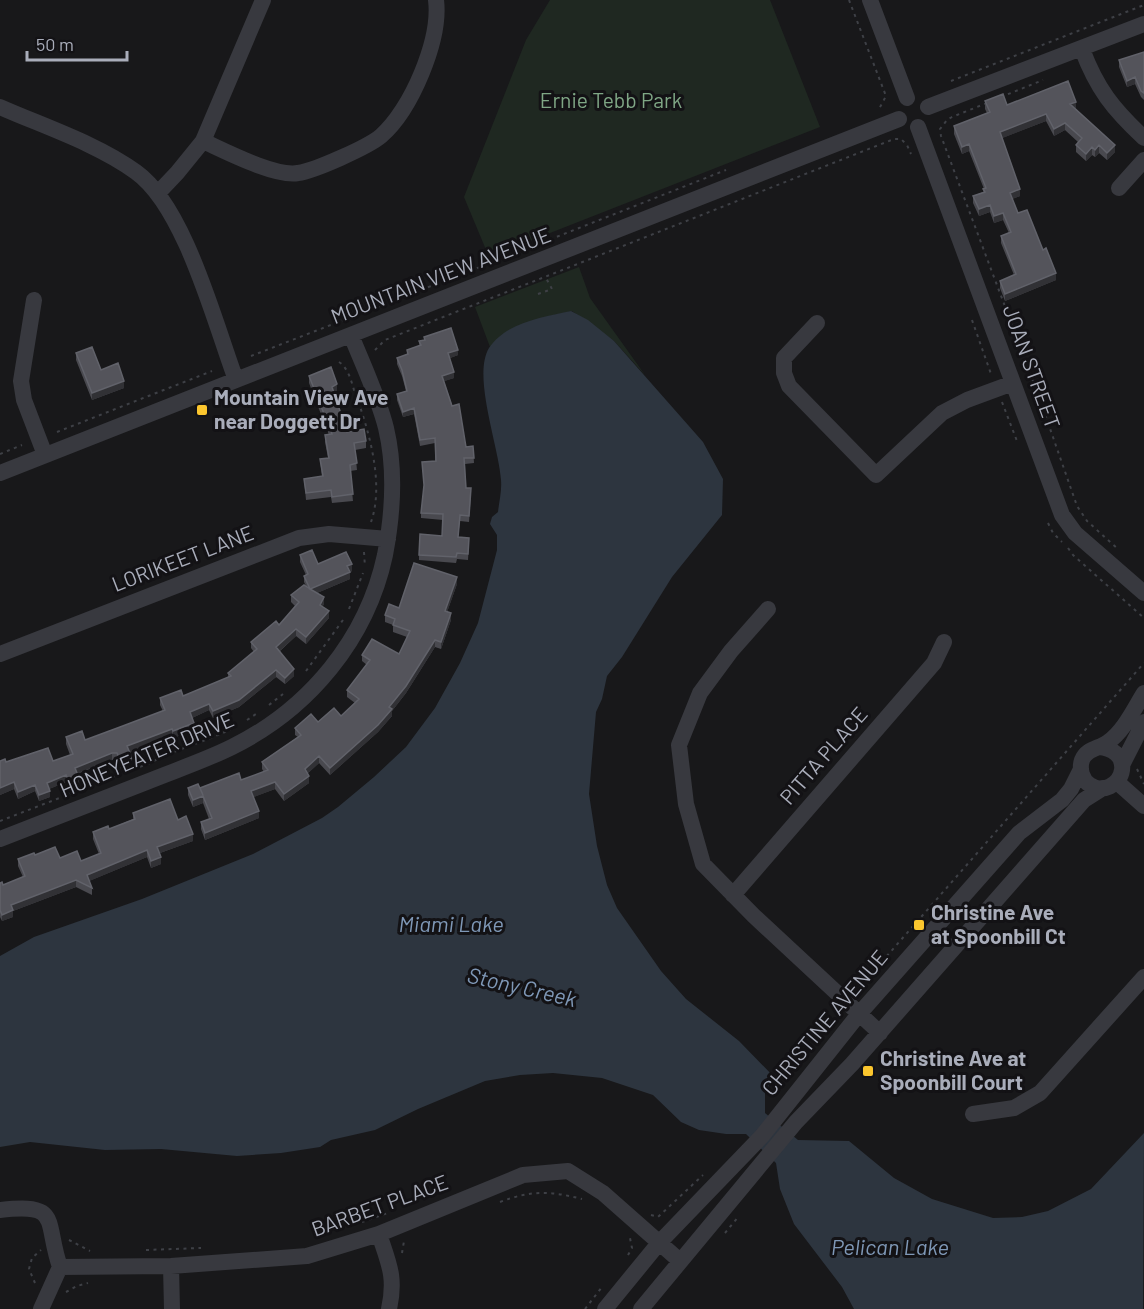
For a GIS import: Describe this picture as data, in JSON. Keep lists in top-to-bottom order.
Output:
{
  "streets": {
    "street": [
      "MOUNTAIN VIEW AVENUE",
      "JOAN STREET",
      "LORIKEET LANE",
      "HONEYEATER DRIVE",
      "PITTA PLACE",
      "CHRISTINE AVENUE",
      "BARBET PLACE"
    ]
  },
  "crossings": [
    ["MOUNTAIN VIEW AVENUE", "JOAN STREET"],
    ["MOUNTAIN VIEW AVENUE", "HONEYEATER DRIVE"],
    ["LORIKEET LANE", "HONEYEATER DRIVE"],
    ["CHRISTINE AVENUE", "BARBET PLACE"]
  ],
  "water": ["Miami Lake", "Stony Creek", "Pelican Lake"],
  "parks": ["Ernie Tebb Park"],
  "places": {
    "transit": ["Mountain View Ave near Doggett Dr", "Christine Ave at Spoonbill Ct", "Christine Ave at Spoonbill Court"]
  },
  "scale_bar": "50 m"
}
